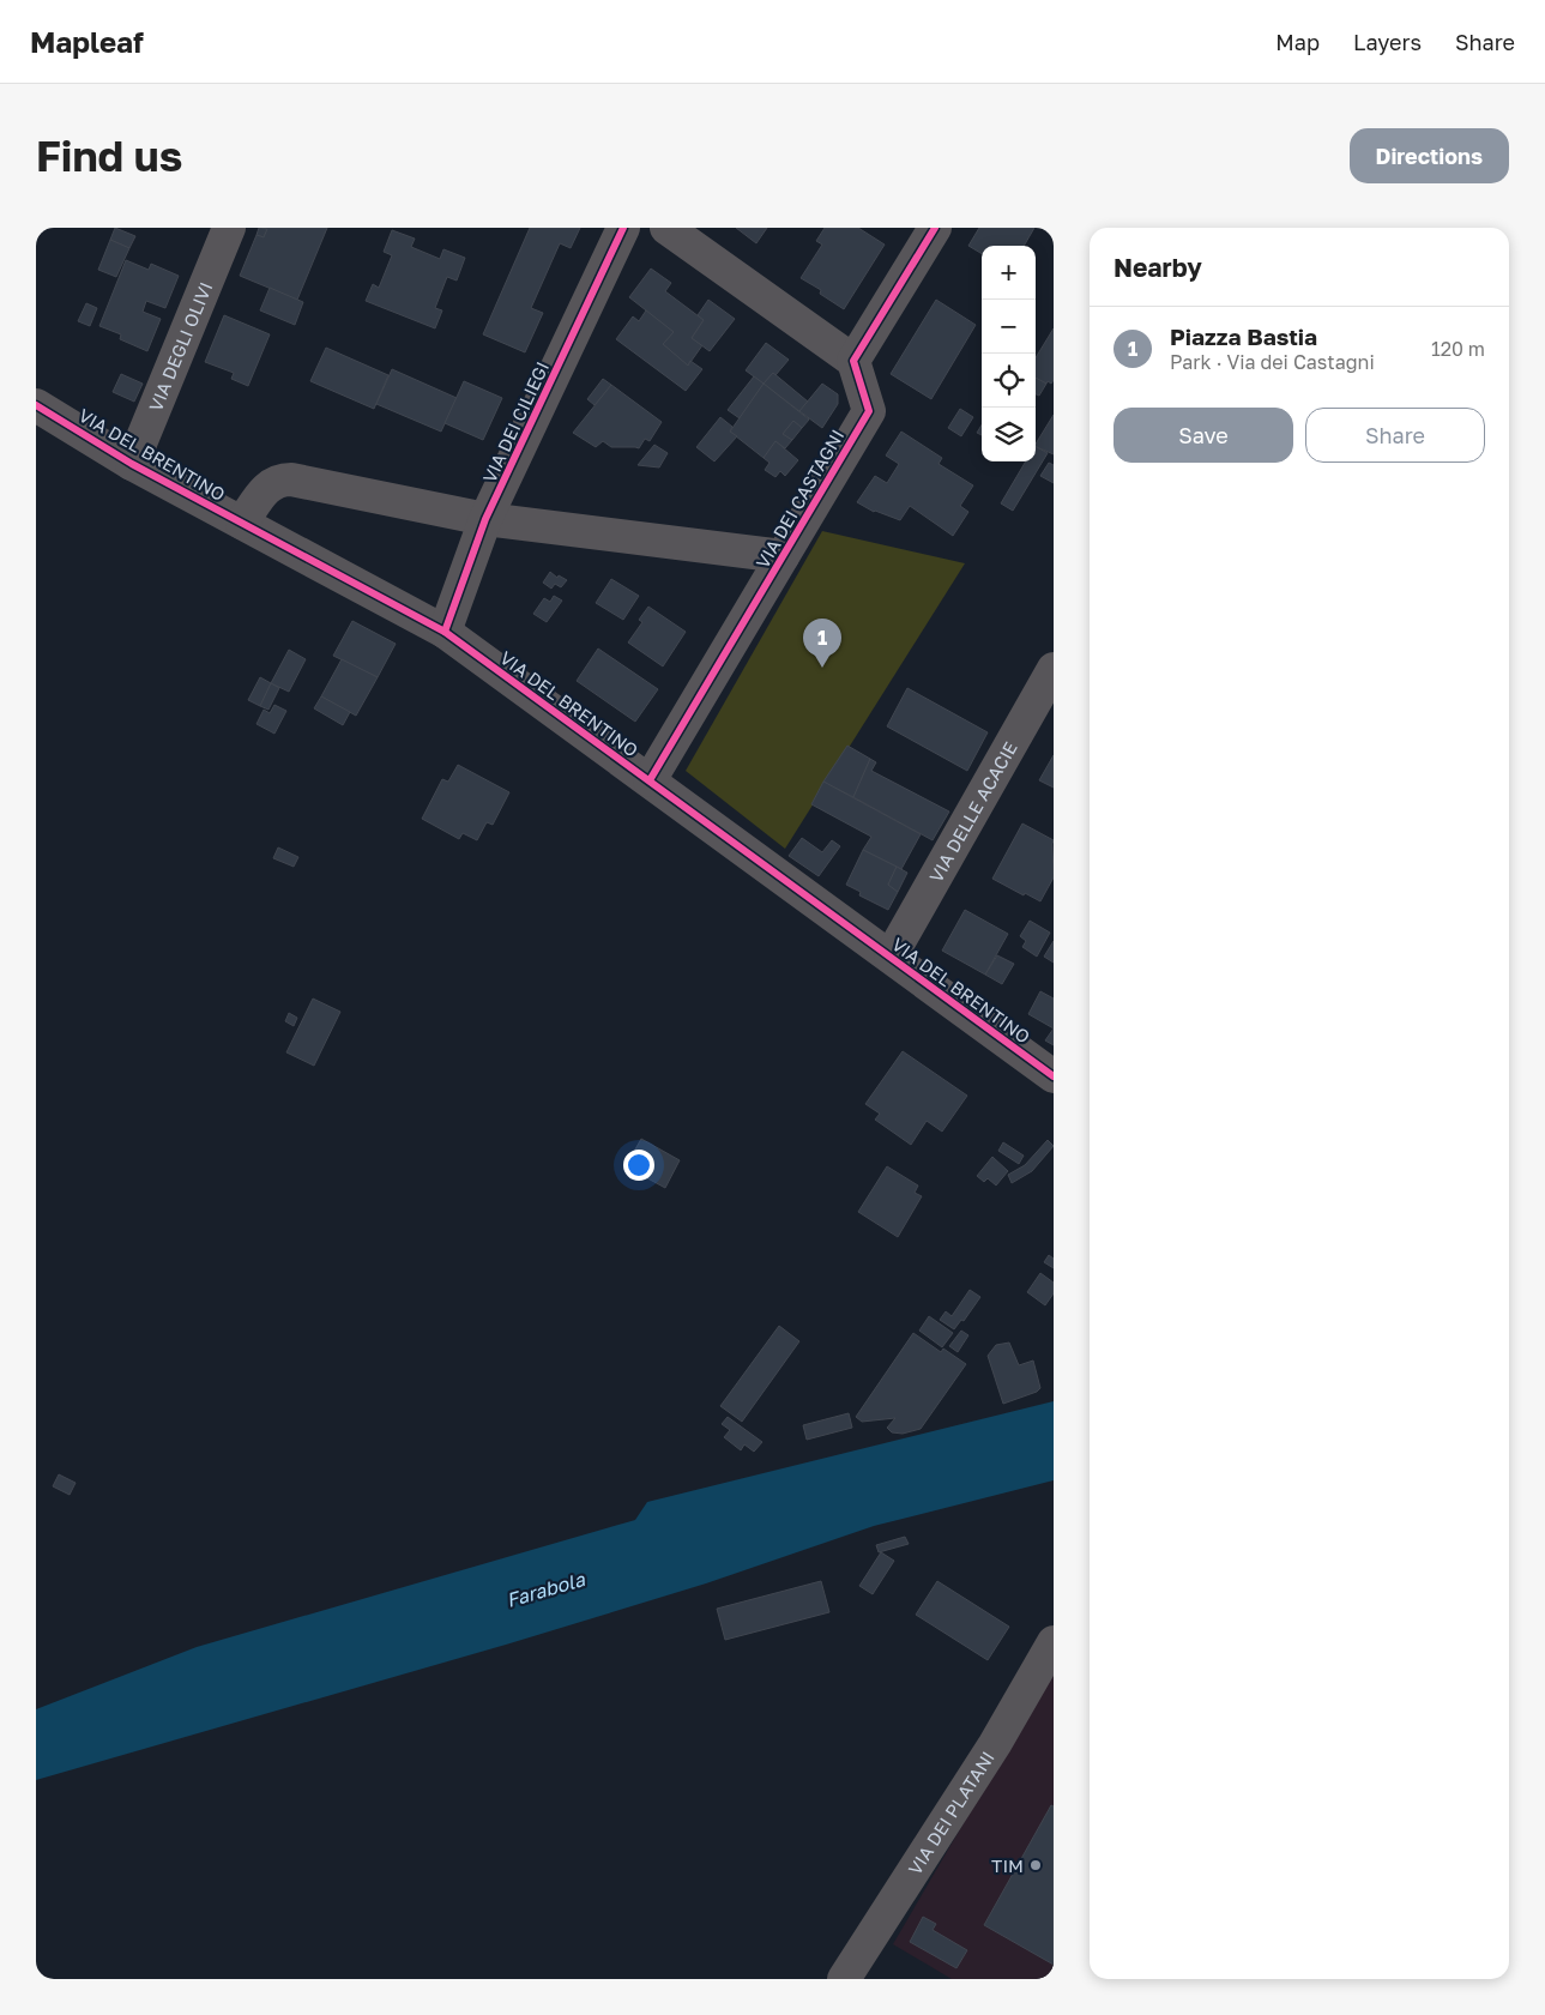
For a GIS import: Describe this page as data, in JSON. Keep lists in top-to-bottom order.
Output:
{
  "streets": {
    "street": [
      "VIA DEGLI OLIVI",
      "VIA DEI CILIEGI",
      "VIA DEL BRENTINO",
      "VIA DEI CASTAGNI",
      "VIA DELLE ACACIE",
      "VIA DEI PLATANI"
    ]
  },
  "crossings": [
    ["VIA DEGLI OLIVI", "VIA DEL BRENTINO"],
    ["VIA DEI CILIEGI", "VIA DEL BRENTINO"],
    ["VIA DEL BRENTINO", "VIA DEI CASTAGNI"],
    ["VIA DEL BRENTINO", "VIA DELLE ACACIE"]
  ],
  "water": ["Farabola"],
  "places": ["TIM"],
  "page": {
    "header": "Mapleaf",
    "nav": ["Map", "Layers", "Share"],
    "buttons": [
      "Directions",
      ["Save", "Share"]
    ],
    "title": "Find us",
    "heading": "Nearby",
    "map_buttons": ["+", "−"],
    "list": [
      {
        "mark": "1",
        "name": "Piazza Bastia",
        "note": "Park · Via dei Castagni",
        "value": "120 m"
      }
    ],
    "pins": "1"
  }
}
